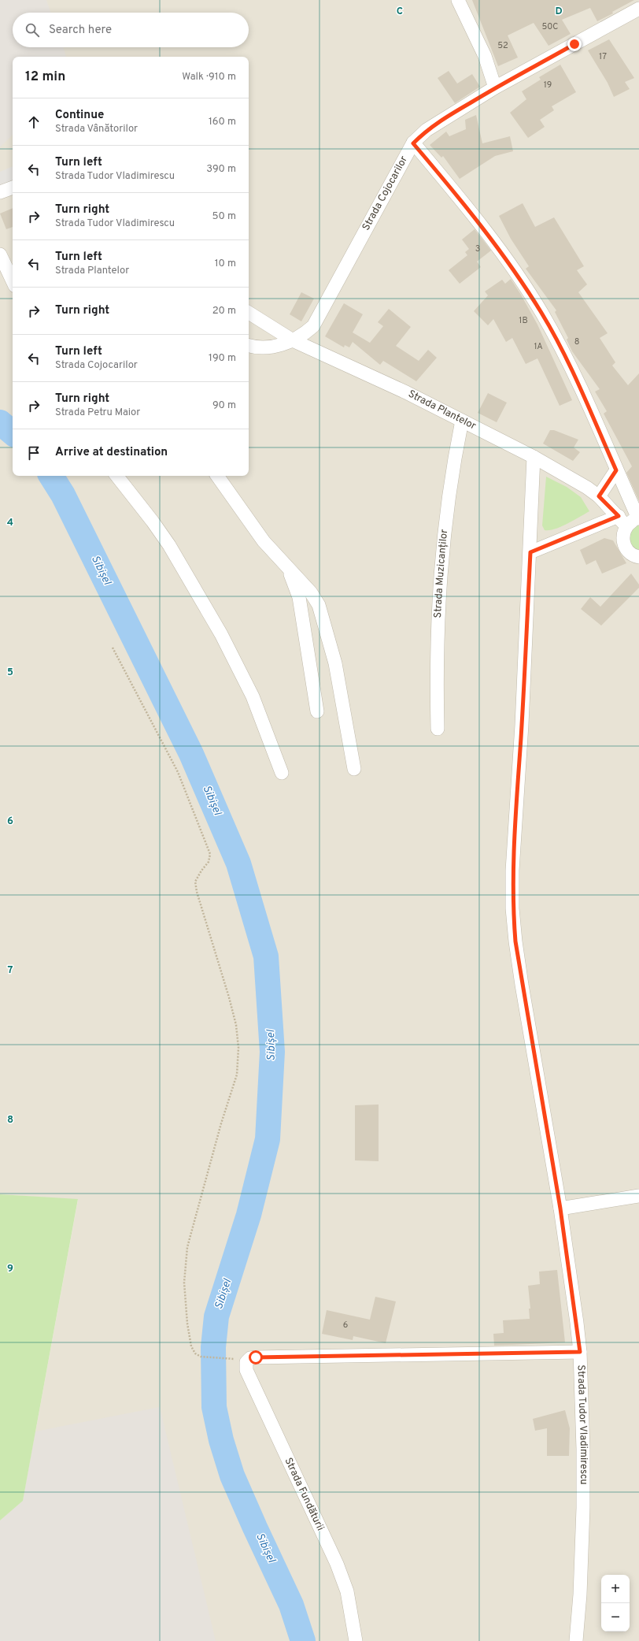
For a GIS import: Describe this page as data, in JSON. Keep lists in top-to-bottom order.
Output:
{
  "streets": {
    "street": [
      "Strada Cojocarilor",
      "Strada Plantelor",
      "Strada Muzicanților",
      "Strada Tudor Vladimirescu",
      "Strada Fundăturii"
    ]
  },
  "crossings": [
    ["Strada Cojocarilor", "Strada Plantelor"],
    ["Strada Plantelor", "Strada Muzicanților"],
    ["Strada Plantelor", "Strada Tudor Vladimirescu"],
    ["Strada Tudor Vladimirescu", "Strada Fundăturii"]
  ],
  "water": ["Sibișel"],
  "house_numbers": [
    "50C",
    "52",
    "17",
    "19",
    "3",
    "1B",
    "8",
    "1A",
    "6"
  ],
  "page": {
    "search": "Search here",
    "heading": ["12 min", "Walk · 910 m"],
    "list": [
      ["Continue", "Strada Vânătorilor", "160 m"],
      ["Turn left", "Strada Tudor Vladimirescu", "390 m"],
      ["Turn right", "Strada Tudor Vladimirescu", "50 m"],
      ["Turn left", "Strada Plantelor", "10 m"],
      ["Turn right", "20 m"],
      ["Turn left", "Strada Cojocarilor", "190 m"],
      ["Turn right", "Strada Petru Maior", "90 m"],
      "Arrive at destination"
    ],
    "map_buttons": ["+", "−"]
  },
  "grid": {
    "columns": ["C", "D"],
    "rows": [
      "4",
      "5",
      "6",
      "7",
      "8",
      "9"
    ]
  }
}
